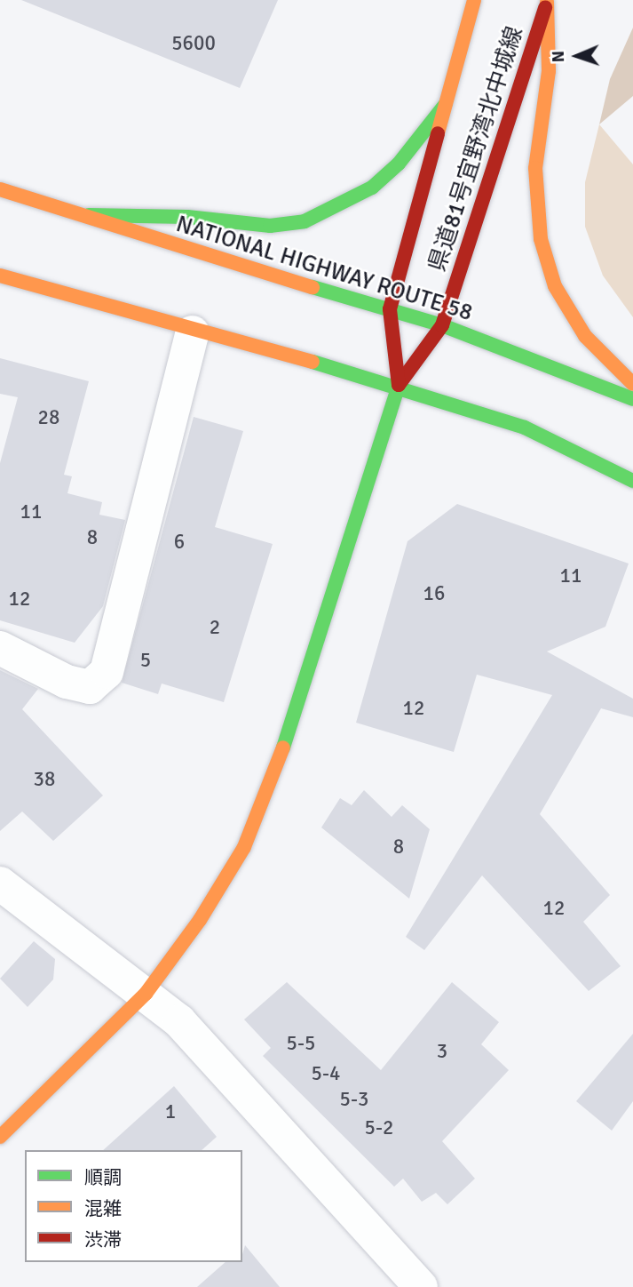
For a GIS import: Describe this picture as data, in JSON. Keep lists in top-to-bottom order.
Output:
{
  "streets": {
    "main road": ["県道81号宜野湾北中城線", "NATIONAL HIGHWAY ROUTE 58"]
  },
  "crossings": [
    ["県道81号宜野湾北中城線", "NATIONAL HIGHWAY ROUTE 58"]
  ],
  "house_numbers": [
    "5600",
    "28",
    "11",
    "8",
    "6",
    "11",
    "16",
    "12",
    "2",
    "5",
    "12",
    "38",
    "8",
    "12",
    "5-5",
    "3",
    "5-4",
    "5-3",
    "1",
    "5-2"
  ],
  "legend": ["順調", "混雑", "渋滞"],
  "north": "left"
}
